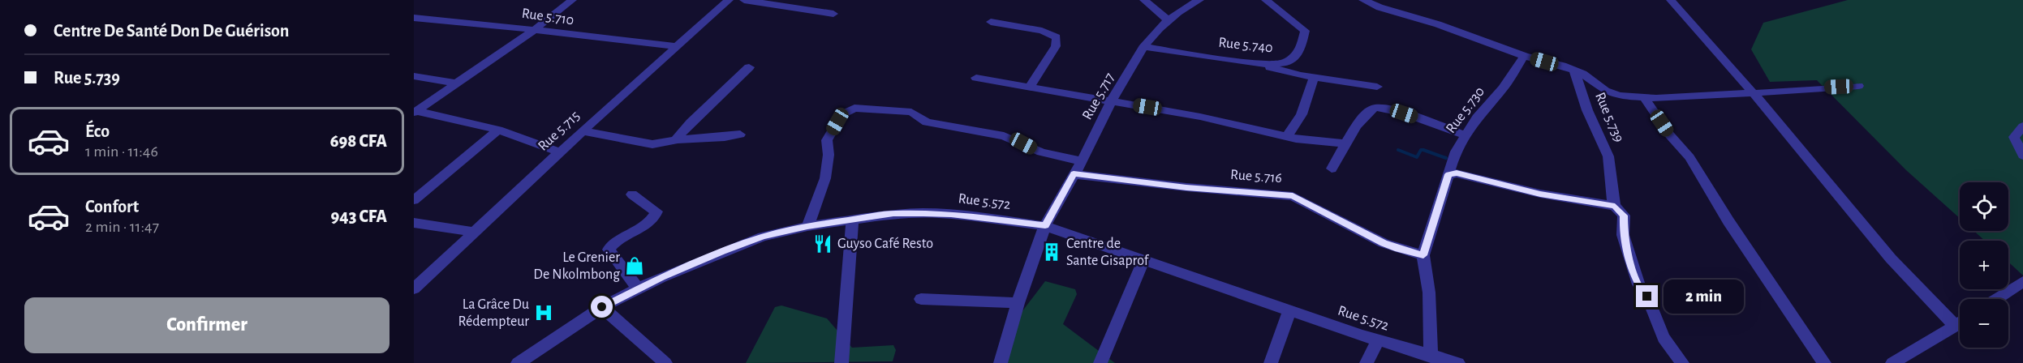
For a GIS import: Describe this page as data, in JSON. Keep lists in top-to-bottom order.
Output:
{
  "streets": {
    "street": [
      "Rue 5.710",
      "Rue 5.740",
      "Rue 5.717",
      "Rue 5.730",
      "Rue 5.739",
      "Rue 5.715",
      "Rue 5.716",
      "Rue 5.572"
    ]
  },
  "crossings": [
    ["Rue 5.710", "Rue 5.715"],
    ["Rue 5.740", "Rue 5.717"],
    ["Rue 5.717", "Rue 5.716"],
    ["Rue 5.717", "Rue 5.572"],
    ["Rue 5.730", "Rue 5.716"],
    ["Rue 5.730", "Rue 5.572"]
  ],
  "places": {
    "restaurant": ["Guyso Café Resto"],
    "building": ["Centre de Sante Gisaprof"],
    "shop": ["Le Grenier De Nkolmbong"],
    "hospital": ["La Grâce Du Rédempteur"]
  },
  "page": {
    "banner": ["Centre De Santé Don De Guérison", "Rue 5.739"],
    "list": [
      {
        "name": "Éco",
        "note": "1 min · 11:46",
        "value": "698 CFA"
      },
      {
        "name": "Confort",
        "note": "2 min · 11:47",
        "value": "943 CFA"
      }
    ],
    "map_buttons": ["+", "−"],
    "bubble": "2 min",
    "buttons": "Confirmer"
  }
}
